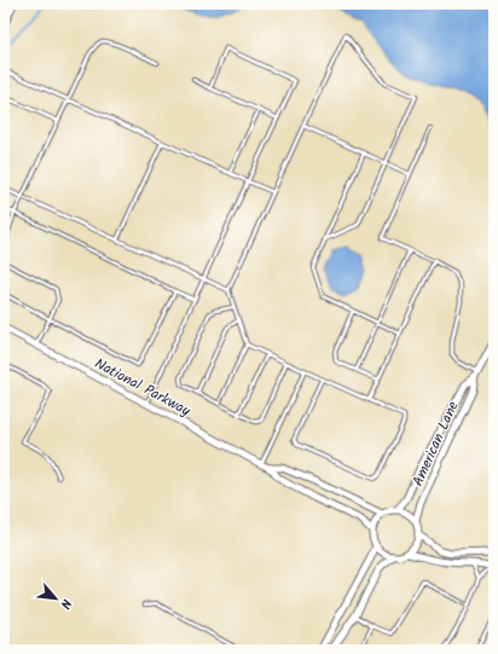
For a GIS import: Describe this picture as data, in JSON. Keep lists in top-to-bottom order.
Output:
{
  "streets": {
    "street": ["National Parkway", "American Lane"]
  },
  "crossings": [
    ["National Parkway", "American Lane"]
  ],
  "north": "bottom right"
}
